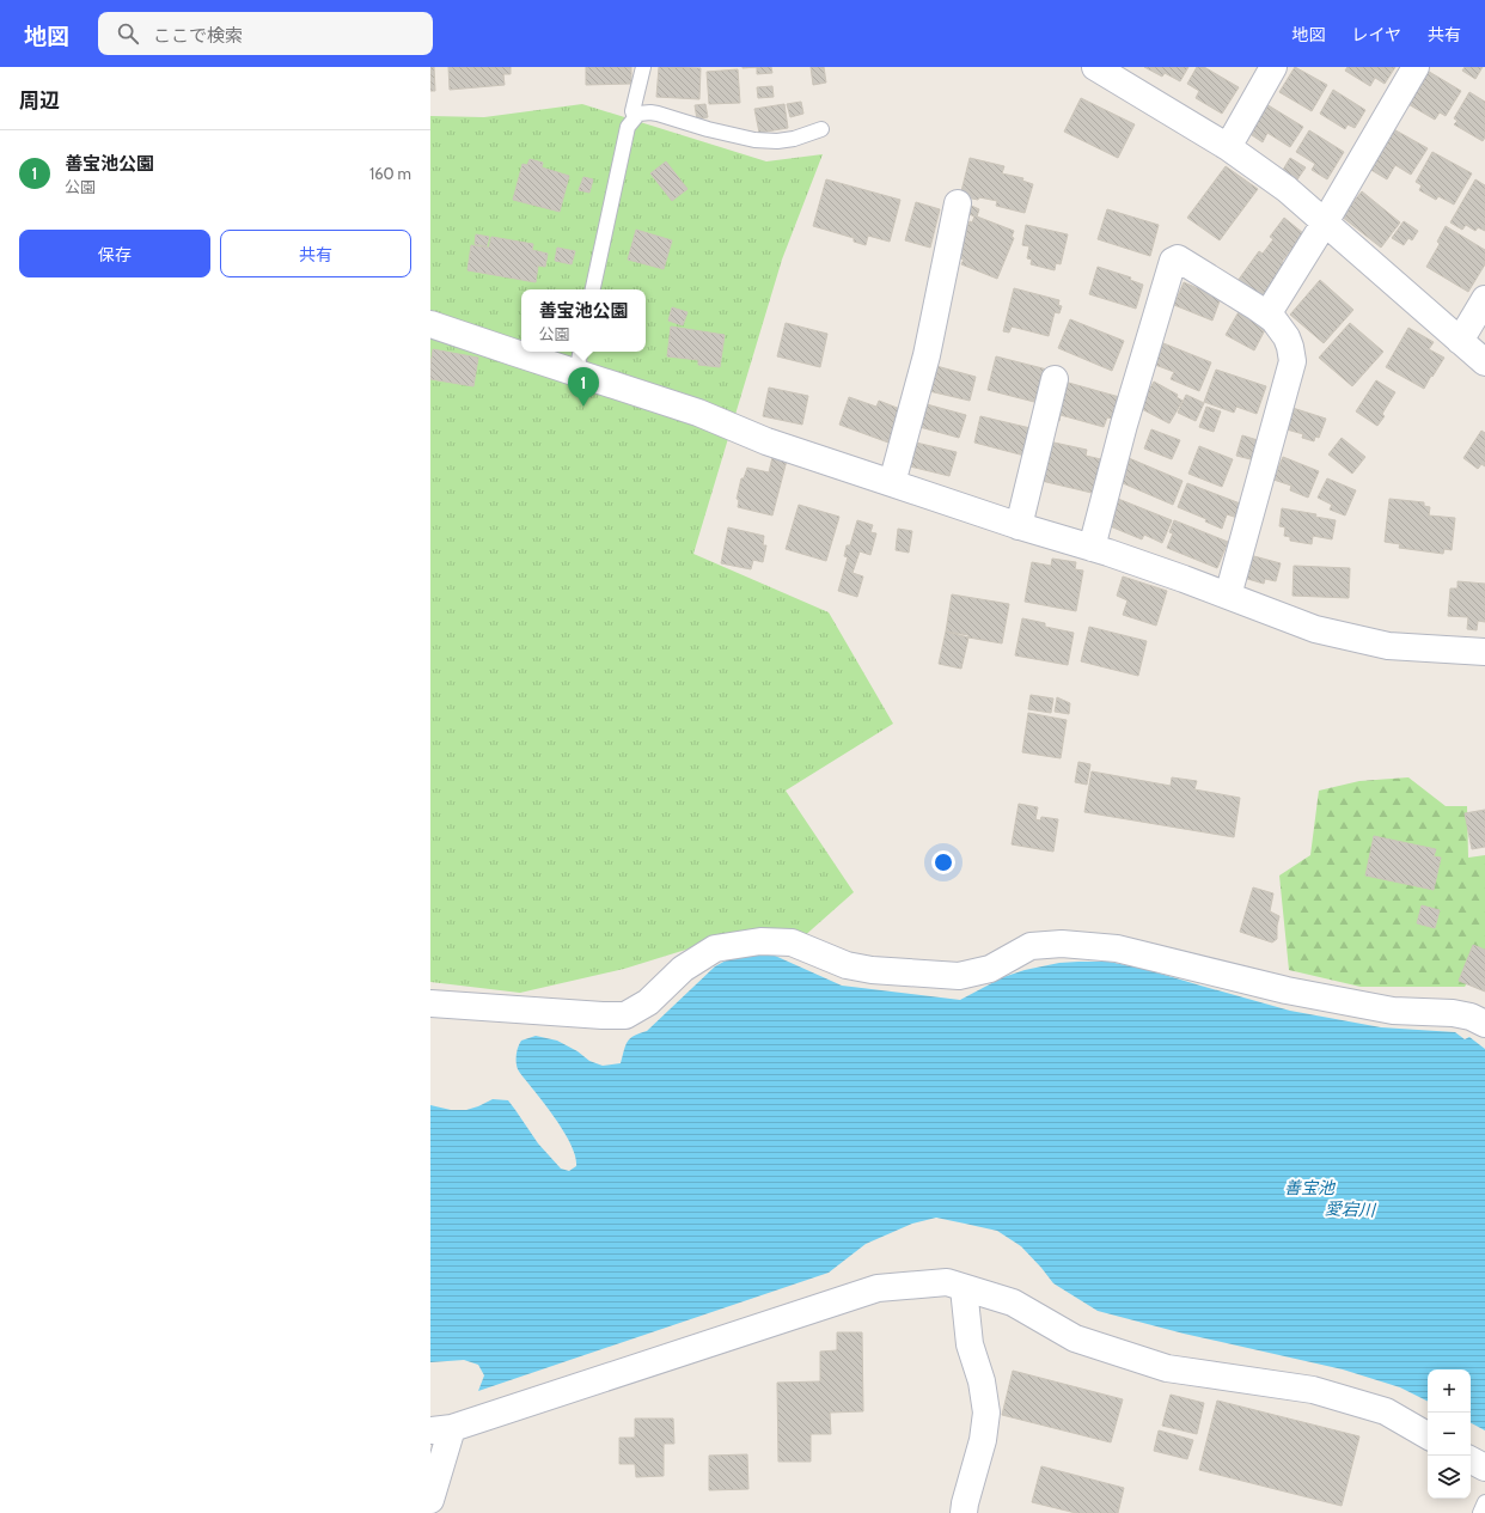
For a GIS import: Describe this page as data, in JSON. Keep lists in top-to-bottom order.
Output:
{
  "water": ["善宝池", "愛宕川"],
  "page": {
    "header": "地図",
    "search": "ここで検索",
    "nav": ["地図", "レイヤ", "共有"],
    "heading": "周辺",
    "list": [
      {
        "mark": "1",
        "name": "善宝池公園",
        "note": "公園",
        "value": "160 m"
      }
    ],
    "buttons": ["保存", "共有"],
    "popup": ["善宝池公園", "公園"],
    "pins": "1",
    "map_buttons": ["+", "−"]
  }
}
